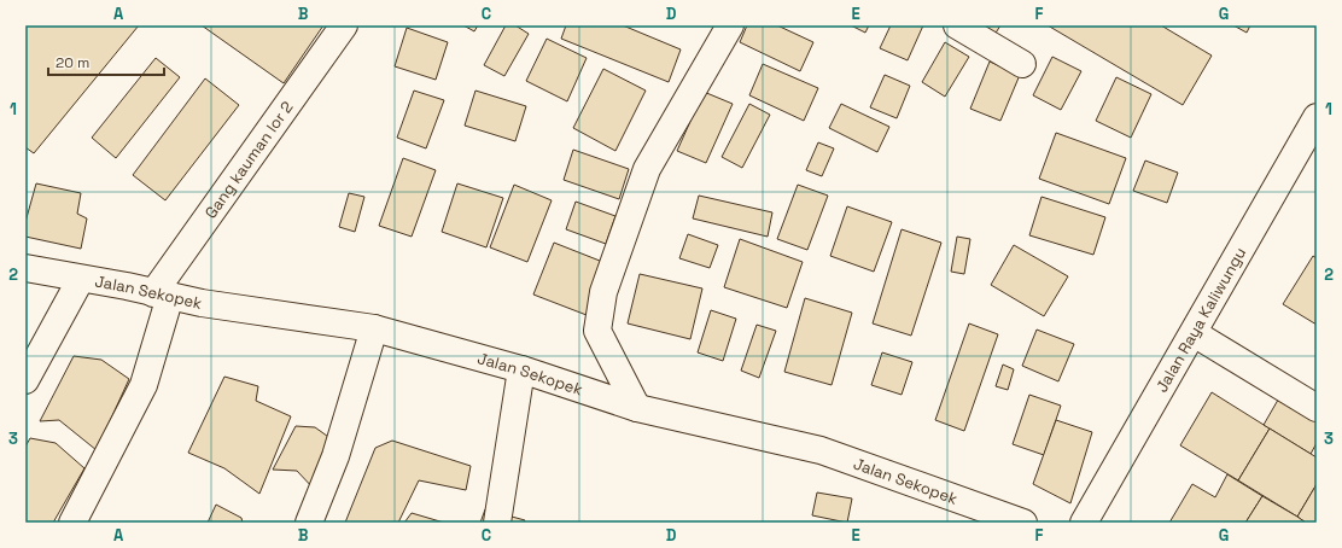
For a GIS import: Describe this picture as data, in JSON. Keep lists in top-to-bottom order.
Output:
{
  "streets": {
    "street": ["Gang kauman lor 2", "Jalan Sekopek", "Jalan Raya Kaliwungu"]
  },
  "crossings": [
    ["Gang kauman lor 2", "Jalan Sekopek"]
  ],
  "scale_bar": "20 m",
  "grid": {
    "columns": [
      "A",
      "B",
      "C",
      "D",
      "E",
      "F",
      "G"
    ],
    "rows": ["1", "2", "3"]
  }
}
